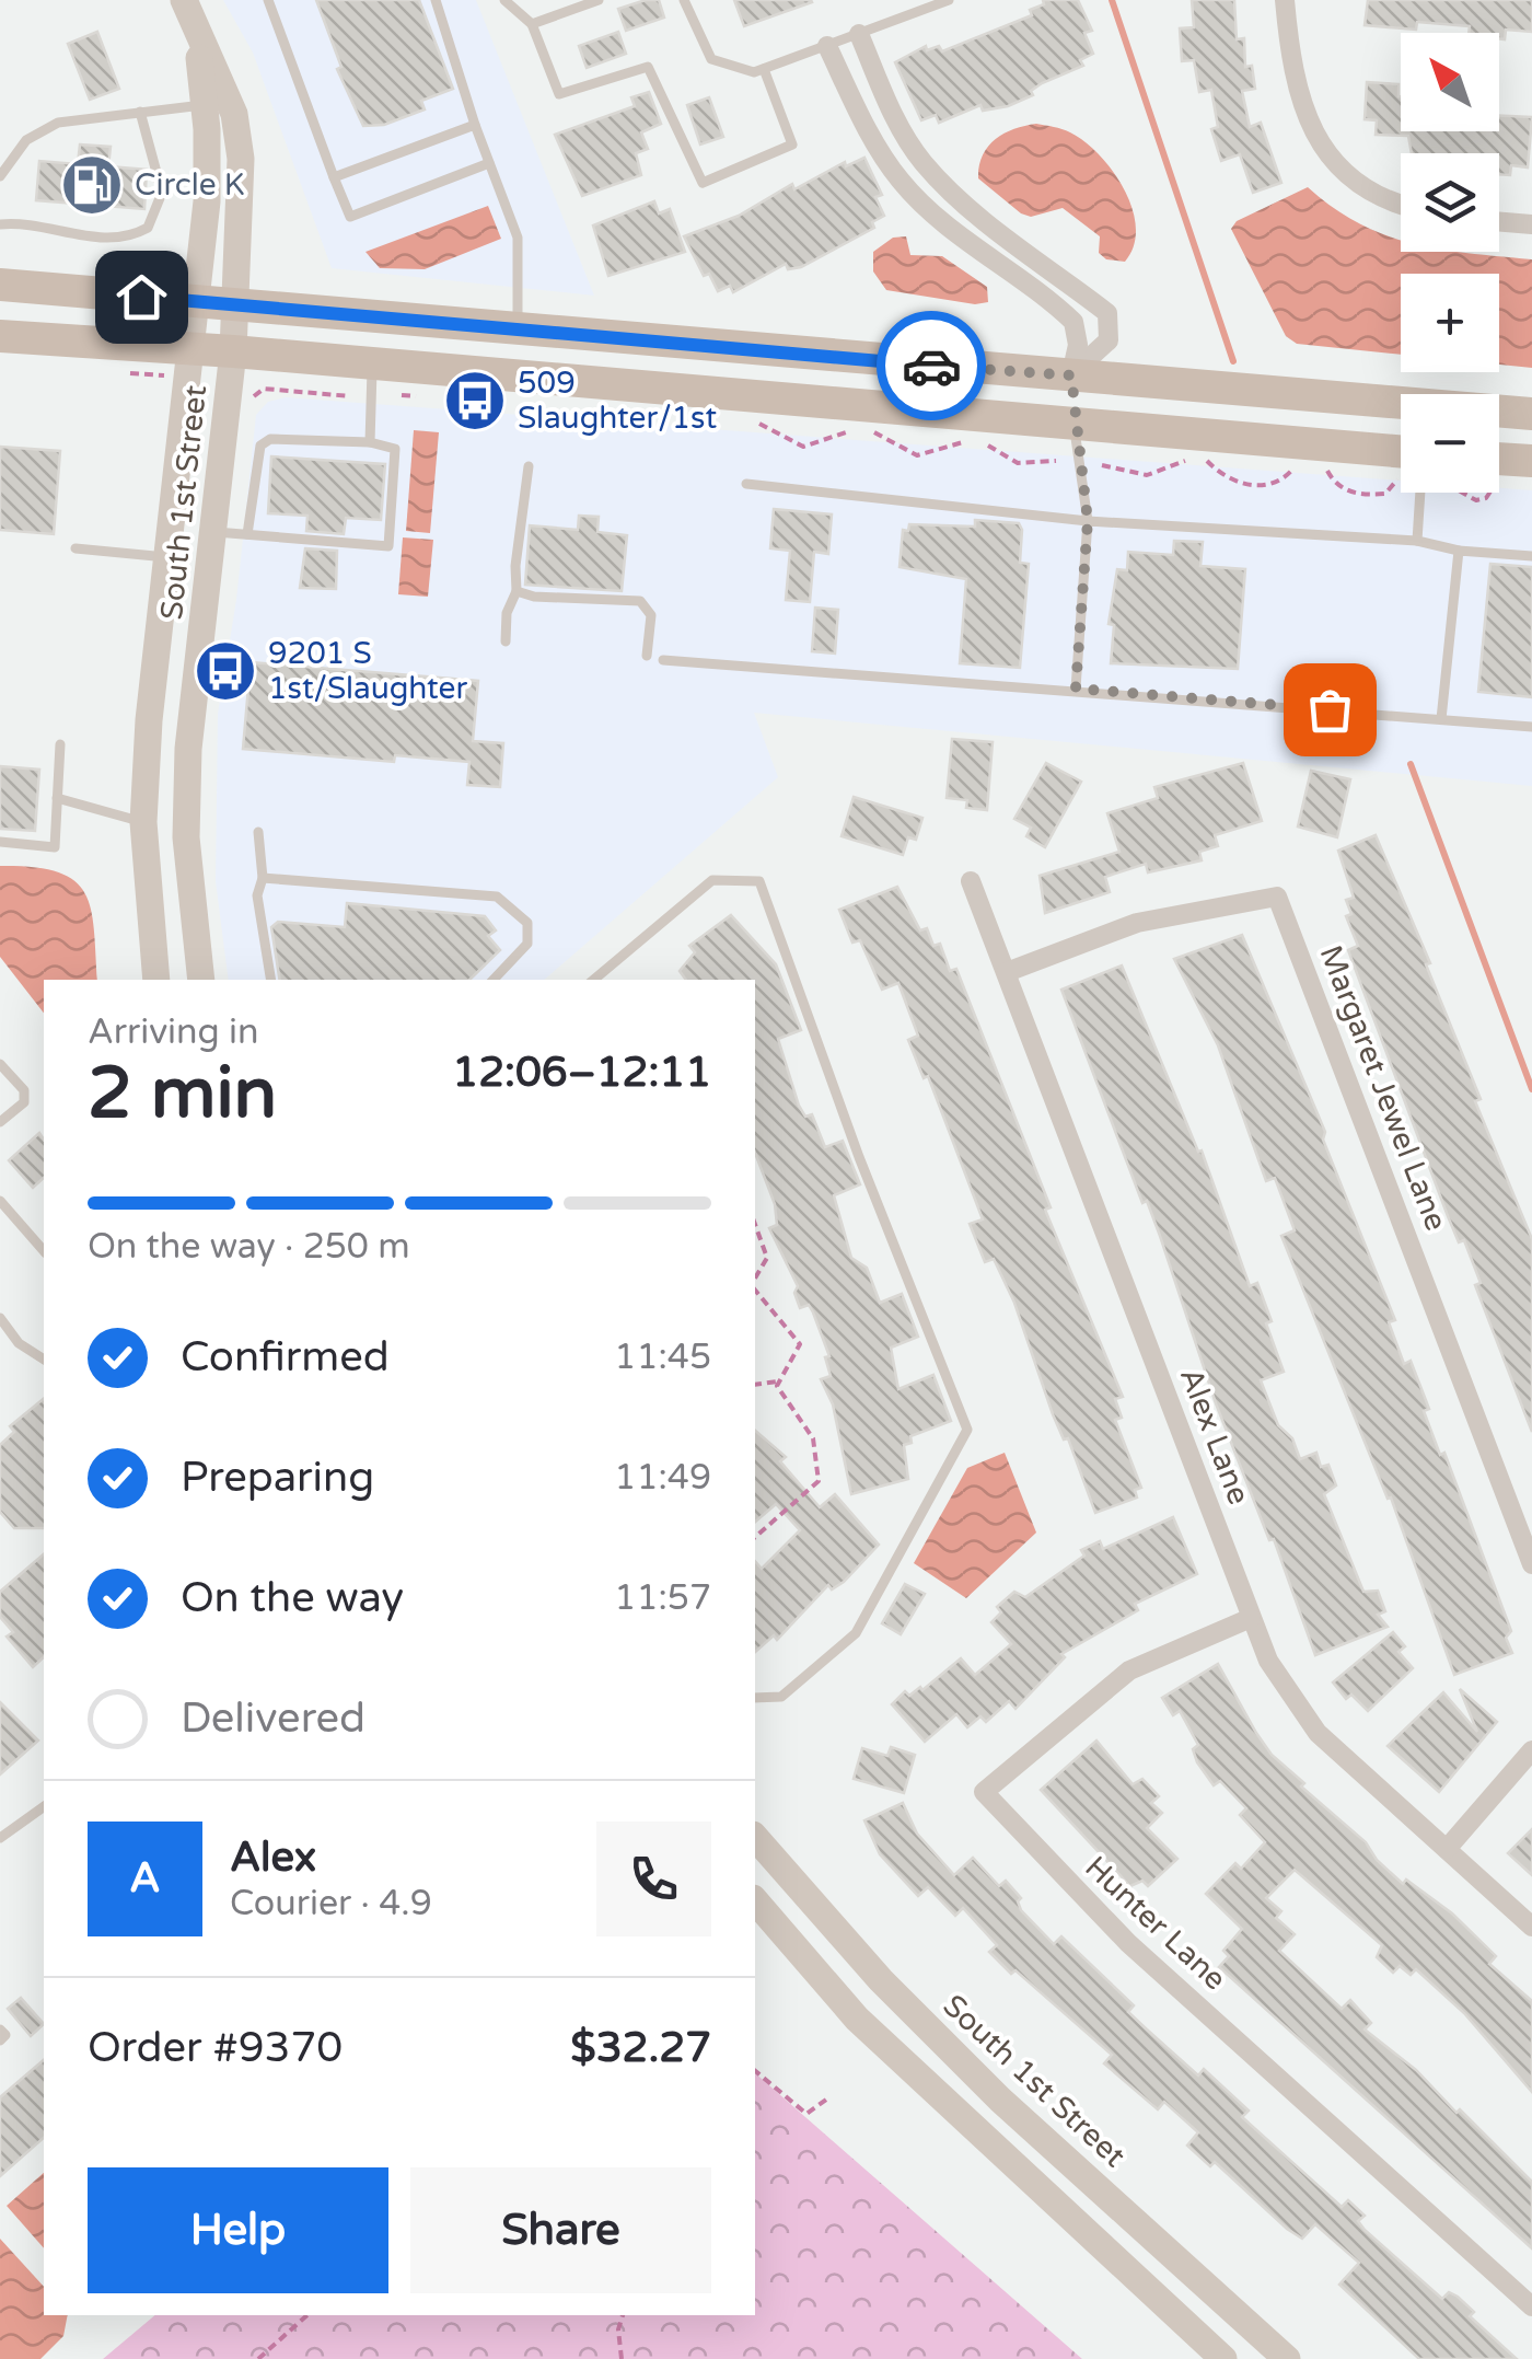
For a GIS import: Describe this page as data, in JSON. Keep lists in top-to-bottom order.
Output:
{
  "streets": {
    "main road": ["South 1st Street"],
    "street": ["Margaret Jewel Lane", "Alex Lane", "Hunter Lane"]
  },
  "crossings": [
    ["Margaret Jewel Lane", "Alex Lane"],
    ["Alex Lane", "Hunter Lane"]
  ],
  "places": {
    "fuel station": ["Circle K"],
    "bus stop": ["509 Slaughter/1st", "9201 S 1st/Slaughter"]
  },
  "north": "top left",
  "page": {
    "map_buttons": ["+", "−"],
    "heading": ["2 min", "Arriving in", "12:06–12:11"],
    "panel": [
      "Alex",
      "Courier · 4.9",
      "Order #9370",
      "$32.27"
    ],
    "bar": "On the way · 250 m",
    "list": [
      ["Confirmed", "11:45"],
      ["Preparing", "11:49"],
      ["On the way", "11:57"],
      "Delivered"
    ],
    "round": "A",
    "buttons": ["Help", "Share"]
  }
}
